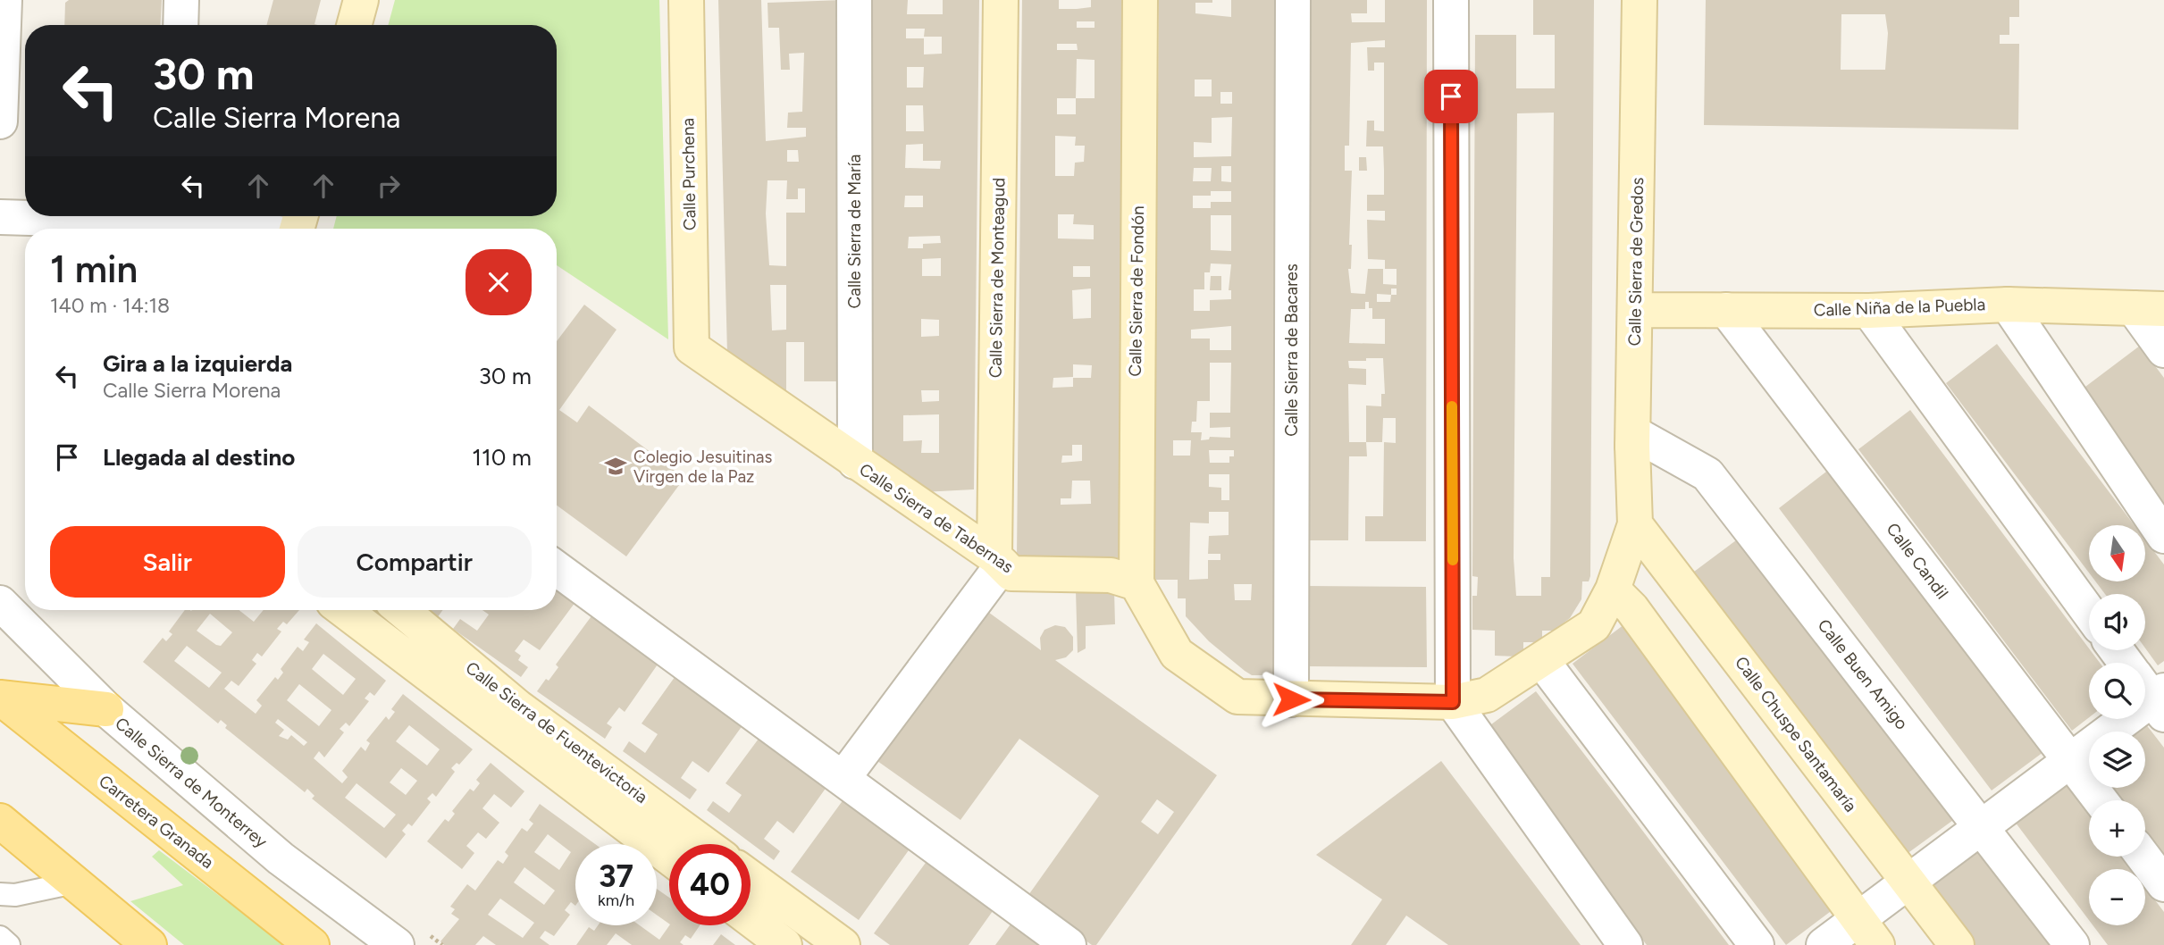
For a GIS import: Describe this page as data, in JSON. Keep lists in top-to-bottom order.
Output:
{
  "streets": {
    "main road": ["Carretera Granada"],
    "street": [
      "Calle Purchena",
      "Calle Sierra de María",
      "Calle Sierra de Gredos",
      "Calle Sierra de Monteagud",
      "Calle Sierra de Fondón",
      "Calle Niña de la Puebla",
      "Calle Sierra de Bacares",
      "Calle Sierra de Tabernas",
      "Calle Candil",
      "Calle Buen Amigo",
      "Calle Sierra de Fuentevictoria",
      "Calle Chuspe Santamaría",
      "Calle Sierra de Monterrey"
    ]
  },
  "crossings": [
    ["Calle Purchena", "Calle Sierra de Tabernas"],
    ["Calle Sierra de María", "Calle Sierra de Tabernas"],
    ["Calle Sierra de Gredos", "Calle Niña de la Puebla"],
    ["Calle Sierra de Gredos", "Calle Buen Amigo"],
    ["Calle Sierra de Gredos", "Calle Chuspe Santamaría"],
    ["Calle Sierra de Monteagud", "Calle Sierra de Tabernas"],
    ["Calle Sierra de Fondón", "Calle Sierra de Tabernas"],
    ["Calle Niña de la Puebla", "Calle Candil"]
  ],
  "places": {
    "school or university": ["Colegio Jesuitinas Virgen de la Paz"]
  },
  "north": "bottom",
  "page": {
    "turn": ["30 m", "Calle Sierra Morena"],
    "heading": ["1 min", "140 m · 14:18"],
    "list": [
      {
        "name": "Gira a la izquierda",
        "note": "Calle Sierra Morena",
        "value": "30 m"
      },
      {
        "name": "Llegada al destino",
        "value": "110 m"
      }
    ],
    "buttons": ["Salir", "Compartir"],
    "map_buttons": ["+", "−"],
    "speed": "37 km/h",
    "limit": "40"
  }
}
